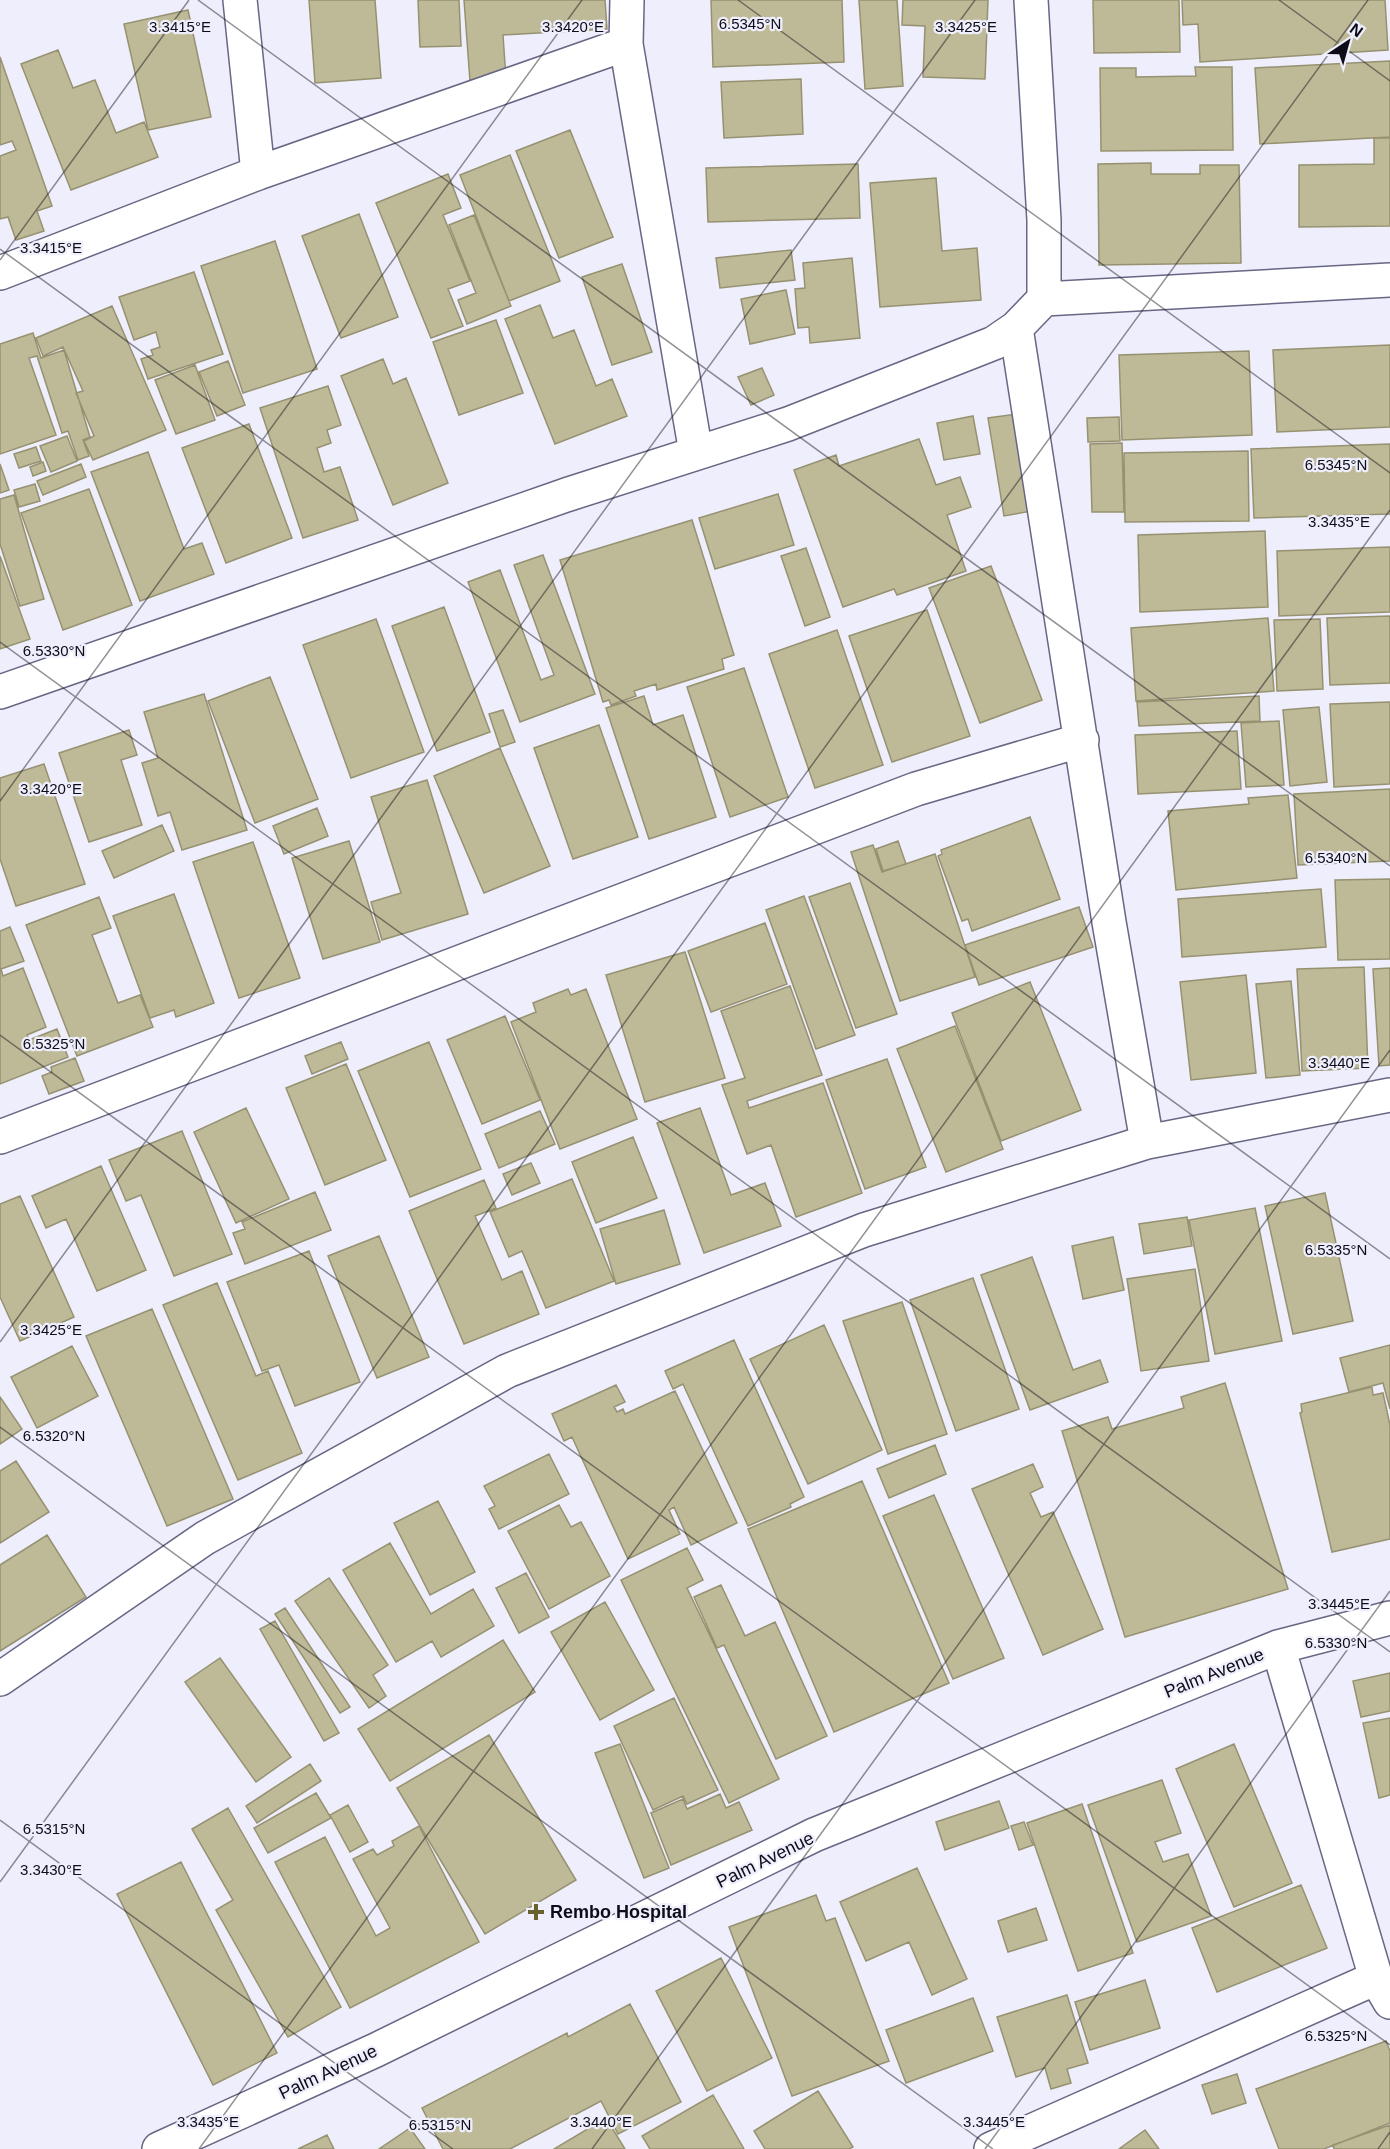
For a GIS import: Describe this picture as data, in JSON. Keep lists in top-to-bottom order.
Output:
{
  "streets": {
    "street": ["Palm Avenue"]
  },
  "places": {
    "health": ["Rembo Hospital"]
  },
  "north": "top right",
  "coordinates": [
    "6.5345°N",
    "3.3415°E",
    "3.3420°E",
    "3.3425°E",
    "3.3435°E",
    "6.5330°N",
    "6.5340°N",
    "6.5325°N",
    "3.3440°E",
    "6.5335°N",
    "6.5320°N",
    "3.3445°E",
    "6.5315°N",
    "3.3430°E"
  ]
}
